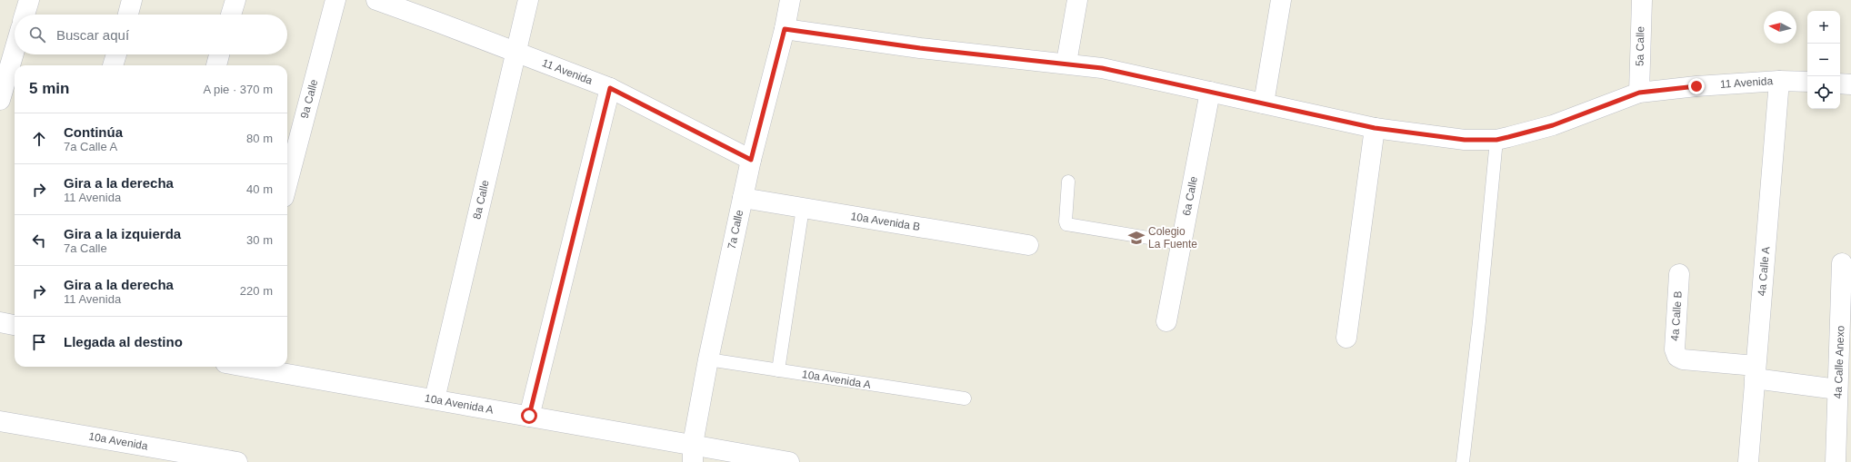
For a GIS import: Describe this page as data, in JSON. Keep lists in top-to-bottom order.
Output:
{
  "streets": {
    "street": [
      "5a Calle",
      "11 Avenida",
      "9a Calle",
      "6a Calle",
      "8a Calle",
      "10a Avenida B",
      "7a Calle",
      "4a Calle A",
      "4a Calle B",
      "4a Calle Anexo",
      "10a Avenida A",
      "10a Avenida"
    ]
  },
  "crossings": [
    ["5a Calle", "11 Avenida"],
    ["11 Avenida", "6a Calle"],
    ["11 Avenida", "8a Calle"],
    ["11 Avenida", "7a Calle"],
    ["11 Avenida", "4a Calle A"],
    ["8a Calle", "10a Avenida A"],
    ["10a Avenida B", "7a Calle"],
    ["7a Calle", "10a Avenida A"],
    ["4a Calle A", "4a Calle B"]
  ],
  "places": {
    "school or university": ["Colegio La Fuente"]
  },
  "north": "left",
  "page": {
    "map_buttons": ["+", "−"],
    "search": "Buscar aquí",
    "heading": ["5 min", "A pie · 370 m"],
    "list": [
      ["Continúa", "7a Calle A", "80 m"],
      ["Gira a la derecha", "11 Avenida", "40 m"],
      ["Gira a la izquierda", "7a Calle", "30 m"],
      ["Gira a la derecha", "11 Avenida", "220 m"],
      "Llegada al destino"
    ]
  }
}
